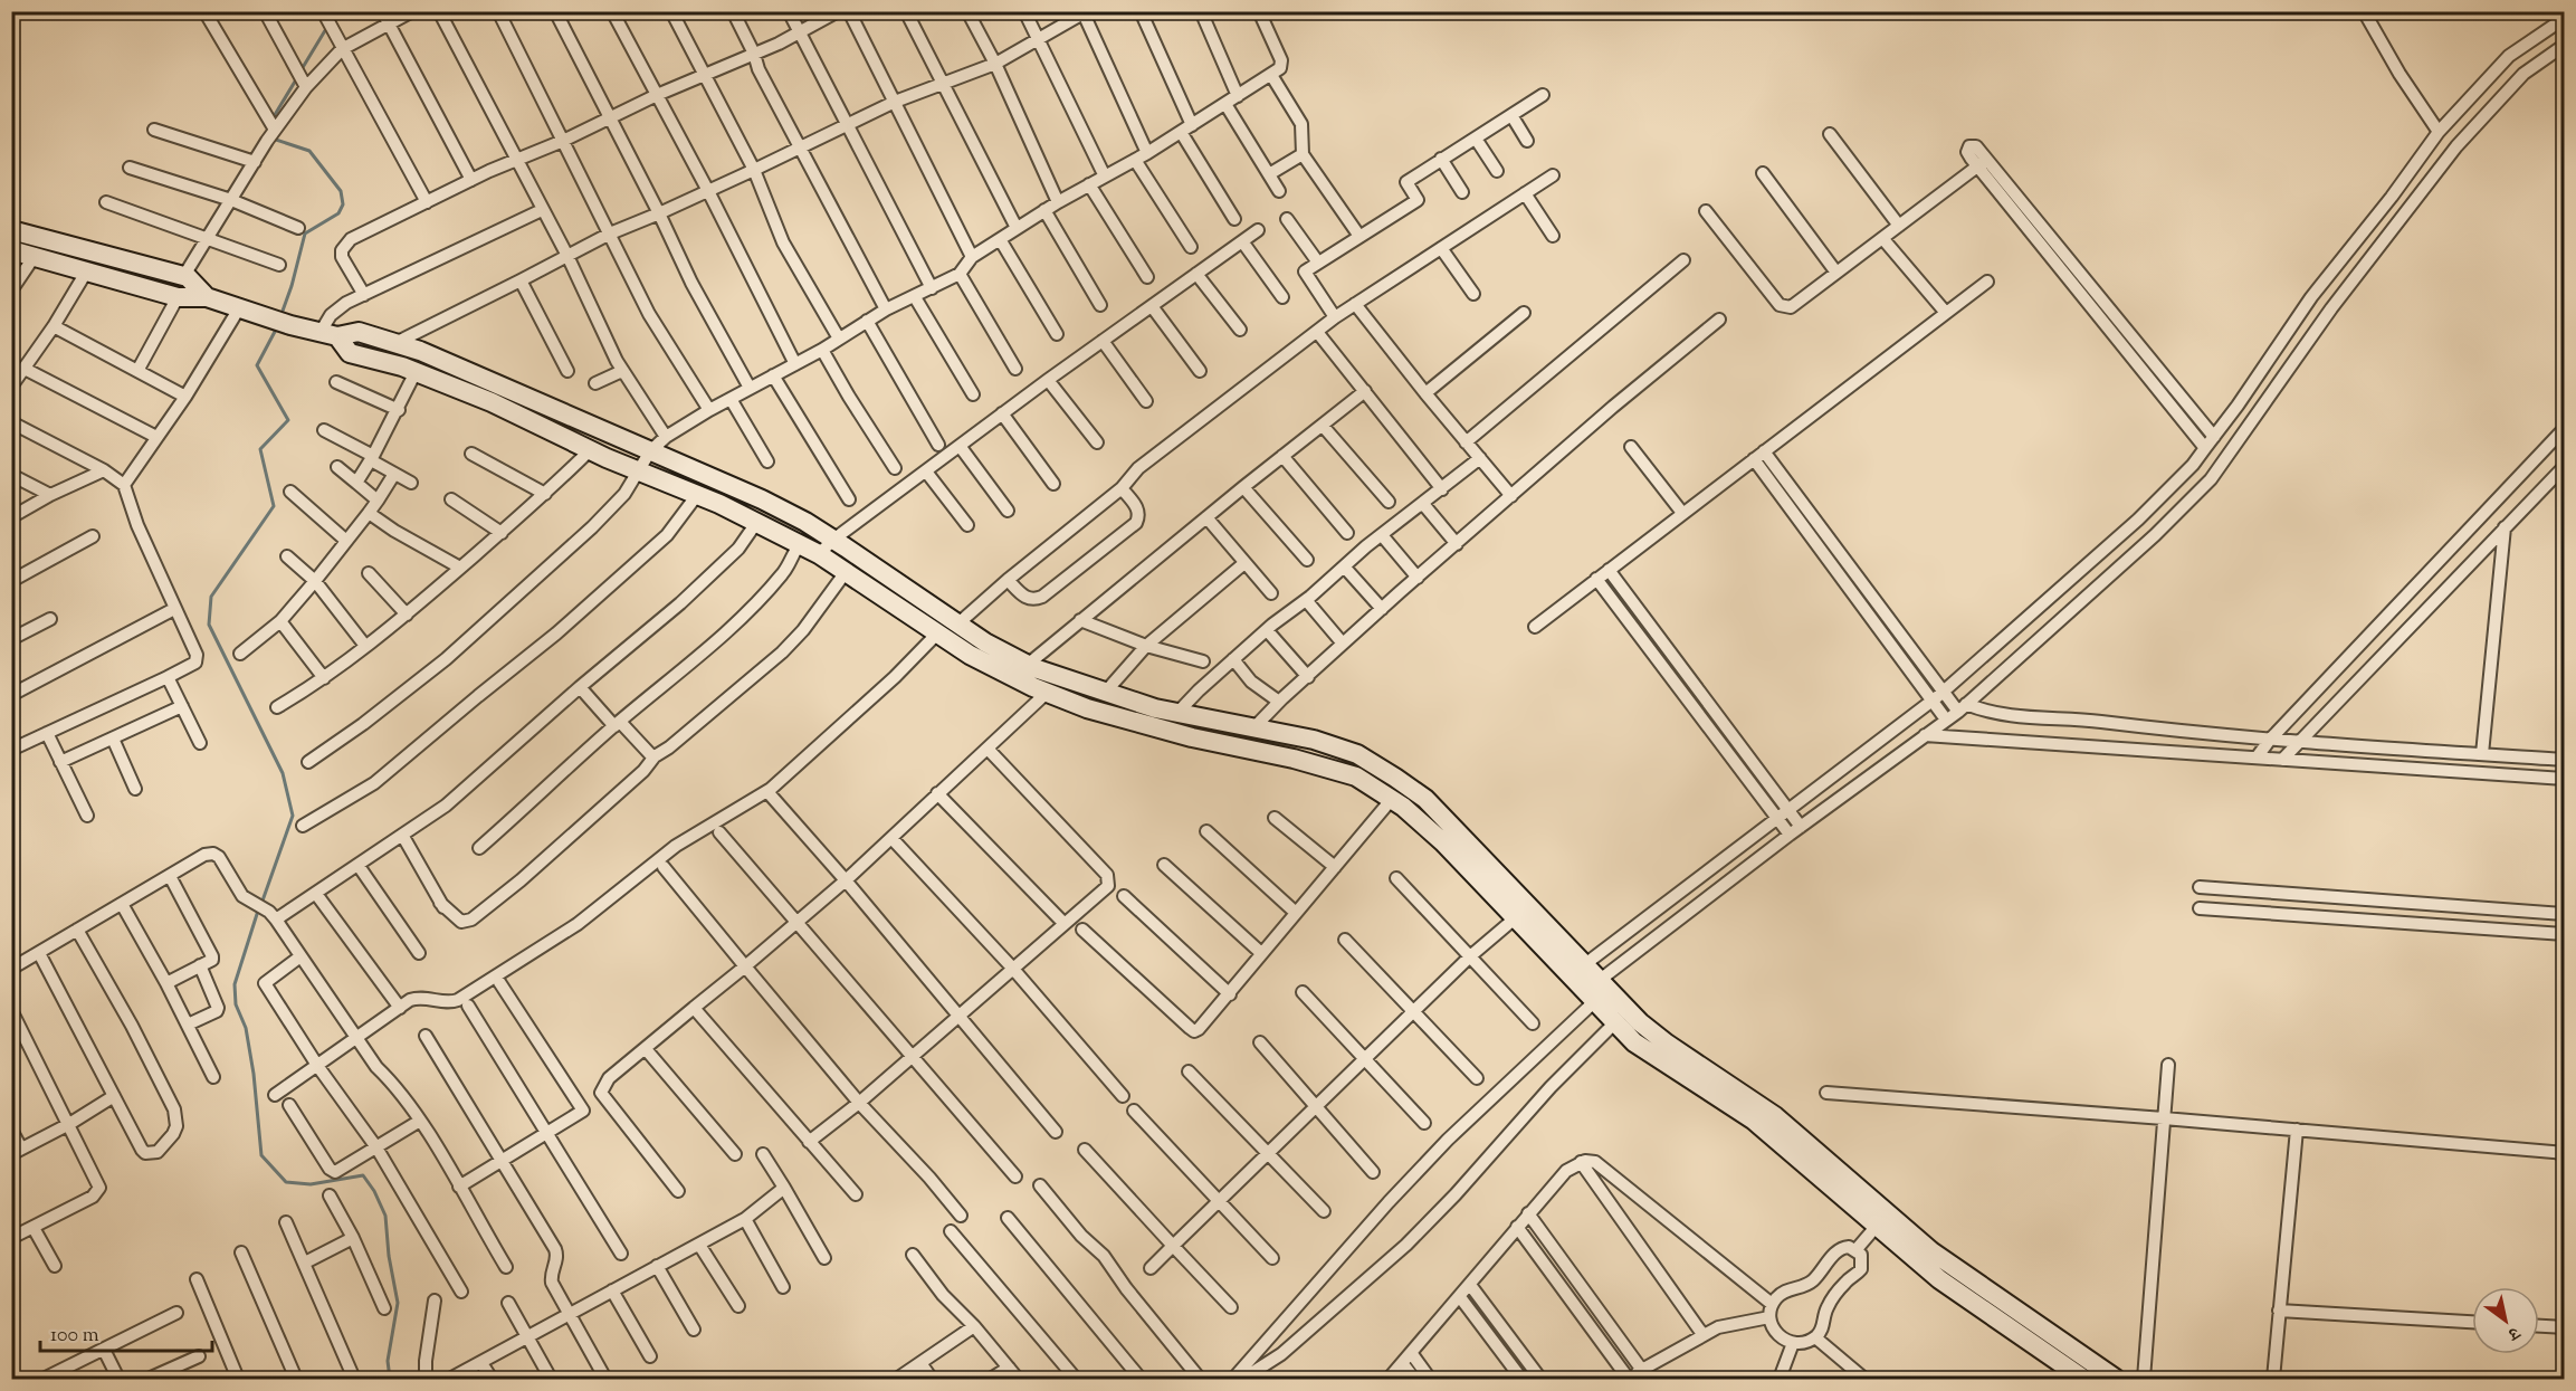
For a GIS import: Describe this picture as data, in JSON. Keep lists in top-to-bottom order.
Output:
{
  "scale_bar": "100 m",
  "north": "bottom right"
}
